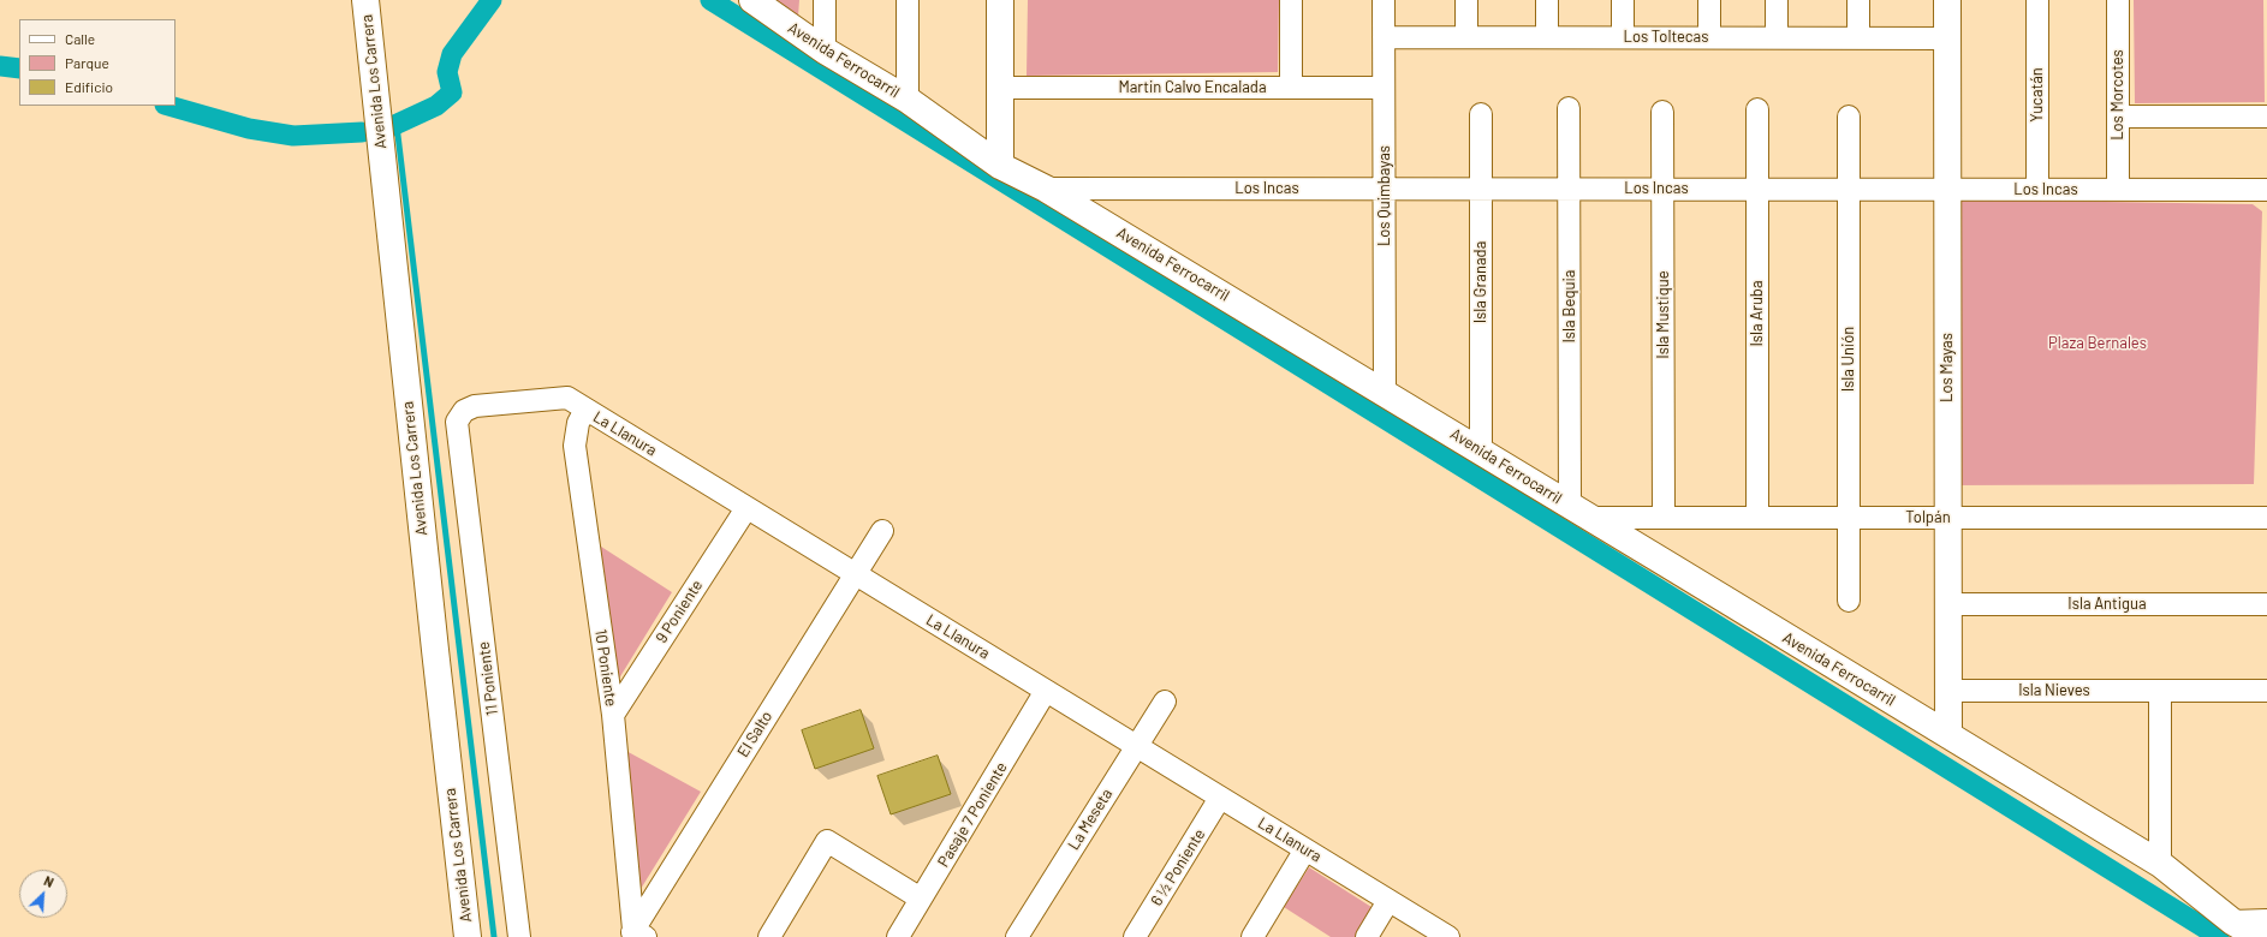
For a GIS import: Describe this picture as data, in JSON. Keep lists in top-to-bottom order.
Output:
{
  "streets": {
    "street": [
      "Los Toltecas",
      "Avenida Ferrocarril",
      "Avenida Los Carrera",
      "Martin Calvo Encalada",
      "Yucatán",
      "Los Morcotes",
      "Los Incas",
      "Los Quimbayas",
      "Isla Granada",
      "Isla Bequia",
      "Isla Aruba",
      "Isla Mustique",
      "Isla Unión",
      "Los Mayas",
      "La Llanura",
      "Tolpán",
      "Isla Antigua",
      "9 Poniente",
      "10 Poniente",
      "11 Poniente",
      "Isla Nieves",
      "El Salto",
      "Pasaje 7 Poniente",
      "La Meseta",
      "6 ½ Poniente"
    ]
  },
  "crossings": [
    ["Los Toltecas", "Los Quimbayas"],
    ["Los Toltecas", "Los Mayas"],
    ["Avenida Ferrocarril", "Los Incas"],
    ["Avenida Ferrocarril", "Los Quimbayas"],
    ["Avenida Ferrocarril", "Isla Granada"],
    ["Avenida Ferrocarril", "Isla Bequia"],
    ["Avenida Ferrocarril", "Los Mayas"],
    ["Avenida Ferrocarril", "Tolpán"],
    ["Martin Calvo Encalada", "Los Quimbayas"],
    ["Yucatán", "Los Incas"],
    ["Los Morcotes", "Los Incas"],
    ["Los Incas", "Los Quimbayas"],
    ["Los Incas", "Isla Granada"],
    ["Los Incas", "Isla Bequia"],
    ["Los Incas", "Isla Aruba"],
    ["Los Incas", "Isla Mustique"],
    ["Los Incas", "Isla Unión"],
    ["Los Incas", "Los Mayas"],
    ["Isla Bequia", "Tolpán"],
    ["Isla Aruba", "Tolpán"],
    ["Isla Mustique", "Tolpán"],
    ["Isla Unión", "Tolpán"],
    ["Los Mayas", "Tolpán"],
    ["Los Mayas", "Isla Antigua"],
    ["Los Mayas", "Isla Nieves"],
    ["La Llanura", "9 Poniente"],
    ["La Llanura", "10 Poniente"],
    ["La Llanura", "11 Poniente"],
    ["La Llanura", "El Salto"],
    ["La Llanura", "Pasaje 7 Poniente"],
    ["La Llanura", "La Meseta"],
    ["La Llanura", "6 ½ Poniente"],
    ["9 Poniente", "10 Poniente"],
    ["10 Poniente", "El Salto"]
  ],
  "parks": ["Plaza Bernales"],
  "legend": ["Calle", "Parque", "Edificio"],
  "north": "top right"
}
